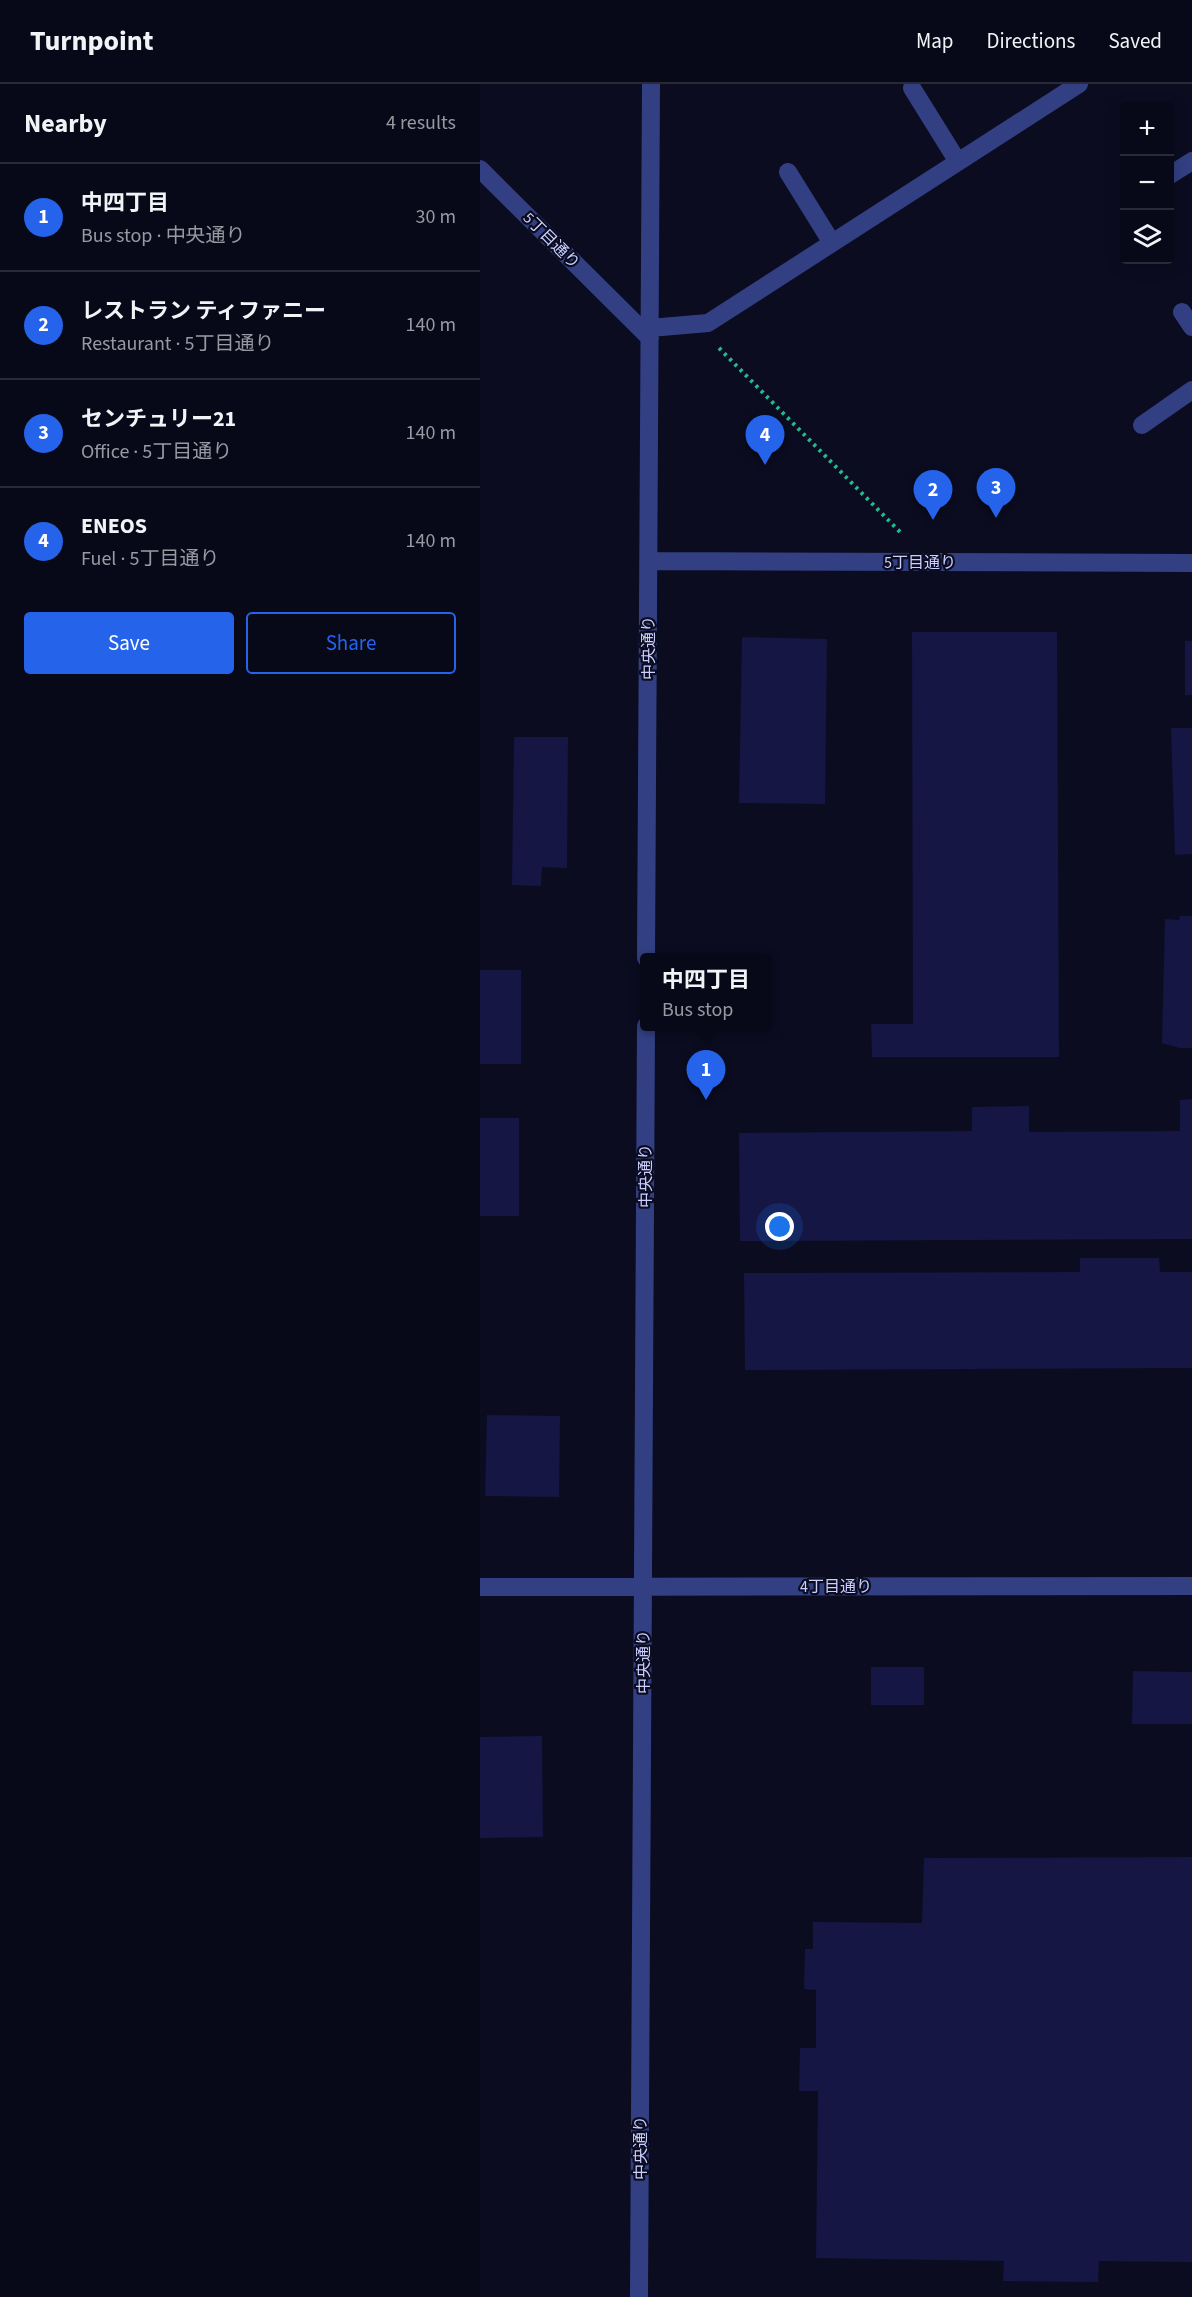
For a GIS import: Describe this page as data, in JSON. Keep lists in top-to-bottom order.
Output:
{
  "streets": {
    "street": ["5丁目通り", "中央通り", "4丁目通り"]
  },
  "crossings": [
    ["5丁目通り", "中央通り"],
    ["中央通り", "4丁目通り"]
  ],
  "page": {
    "header": "Turnpoint",
    "nav": ["Map", "Directions", "Saved"],
    "heading": ["Nearby", "4 results"],
    "map_buttons": ["+", "−"],
    "list": [
      {
        "mark": "1",
        "name": "中四丁目",
        "note": "Bus stop · 中央通り",
        "value": "30 m"
      },
      {
        "mark": "2",
        "name": "レストラン ティファニー",
        "note": "Restaurant · 5丁目通り",
        "value": "140 m"
      },
      {
        "mark": "3",
        "name": "センチュリー21",
        "note": "Office · 5丁目通り",
        "value": "140 m"
      },
      {
        "mark": "4",
        "name": "ENEOS",
        "note": "Fuel · 5丁目通り",
        "value": "140 m"
      }
    ],
    "pins": [
      "4",
      "3",
      "2",
      "1"
    ],
    "buttons": ["Save", "Share"],
    "popup": ["中四丁目", "Bus stop"]
  }
}
